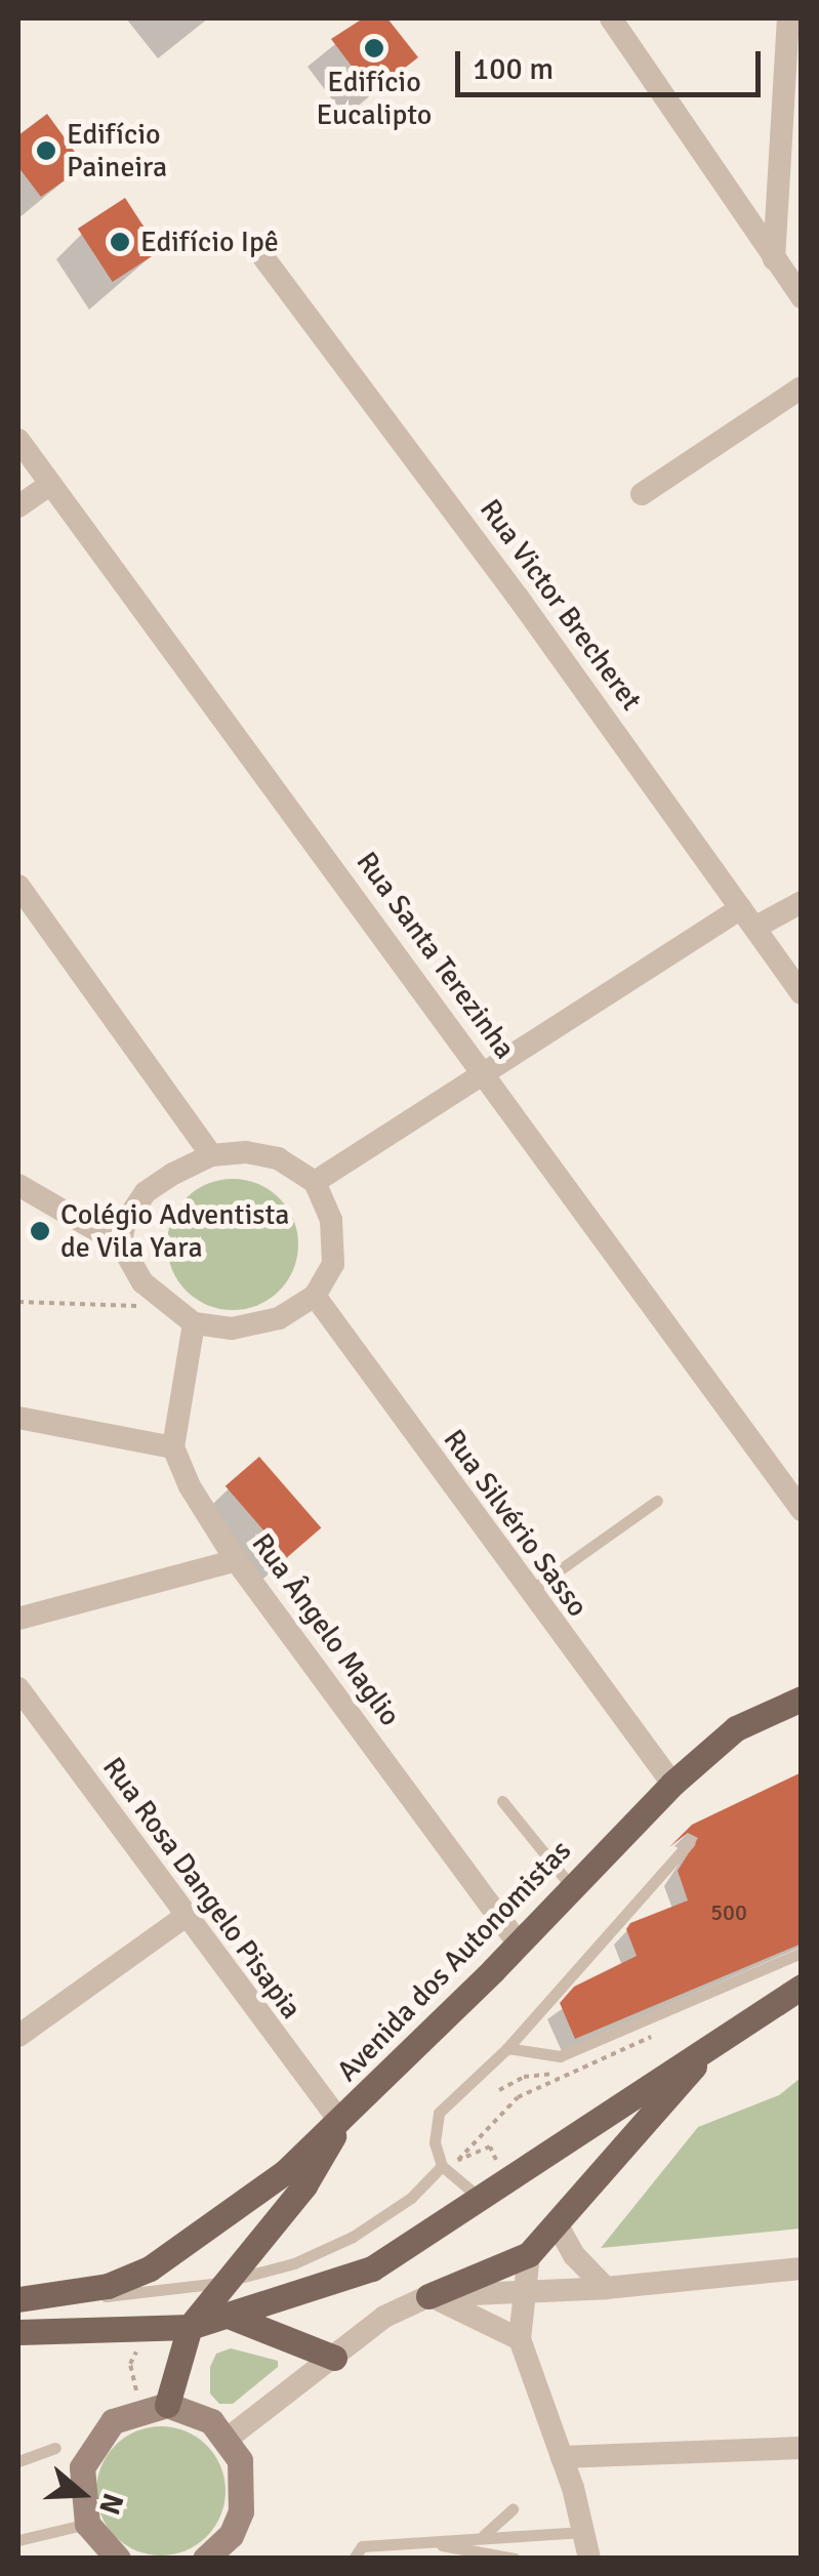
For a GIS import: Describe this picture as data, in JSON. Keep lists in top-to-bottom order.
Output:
{
  "streets": {
    "main road": ["Avenida dos Autonomistas"],
    "street": [
      "Rua Victor Brecheret",
      "Rua Santa Terezinha",
      "Rua Silvério Sasso",
      "Rua Ângelo Maglio",
      "Rua Rosa Dangelo Pisapia"
    ]
  },
  "crossings": [
    ["Rua Silvério Sasso", "Avenida dos Autonomistas"],
    ["Rua Ângelo Maglio", "Avenida dos Autonomistas"],
    ["Rua Rosa Dangelo Pisapia", "Avenida dos Autonomistas"]
  ],
  "places": [
    "Edifício Eucalipto",
    "Edifício Paineira",
    "Edifício Ipê",
    "Colégio Adventista de Vila Yara"
  ],
  "house_numbers": ["500"],
  "scale_bar": "100 m",
  "north": "right"
}
